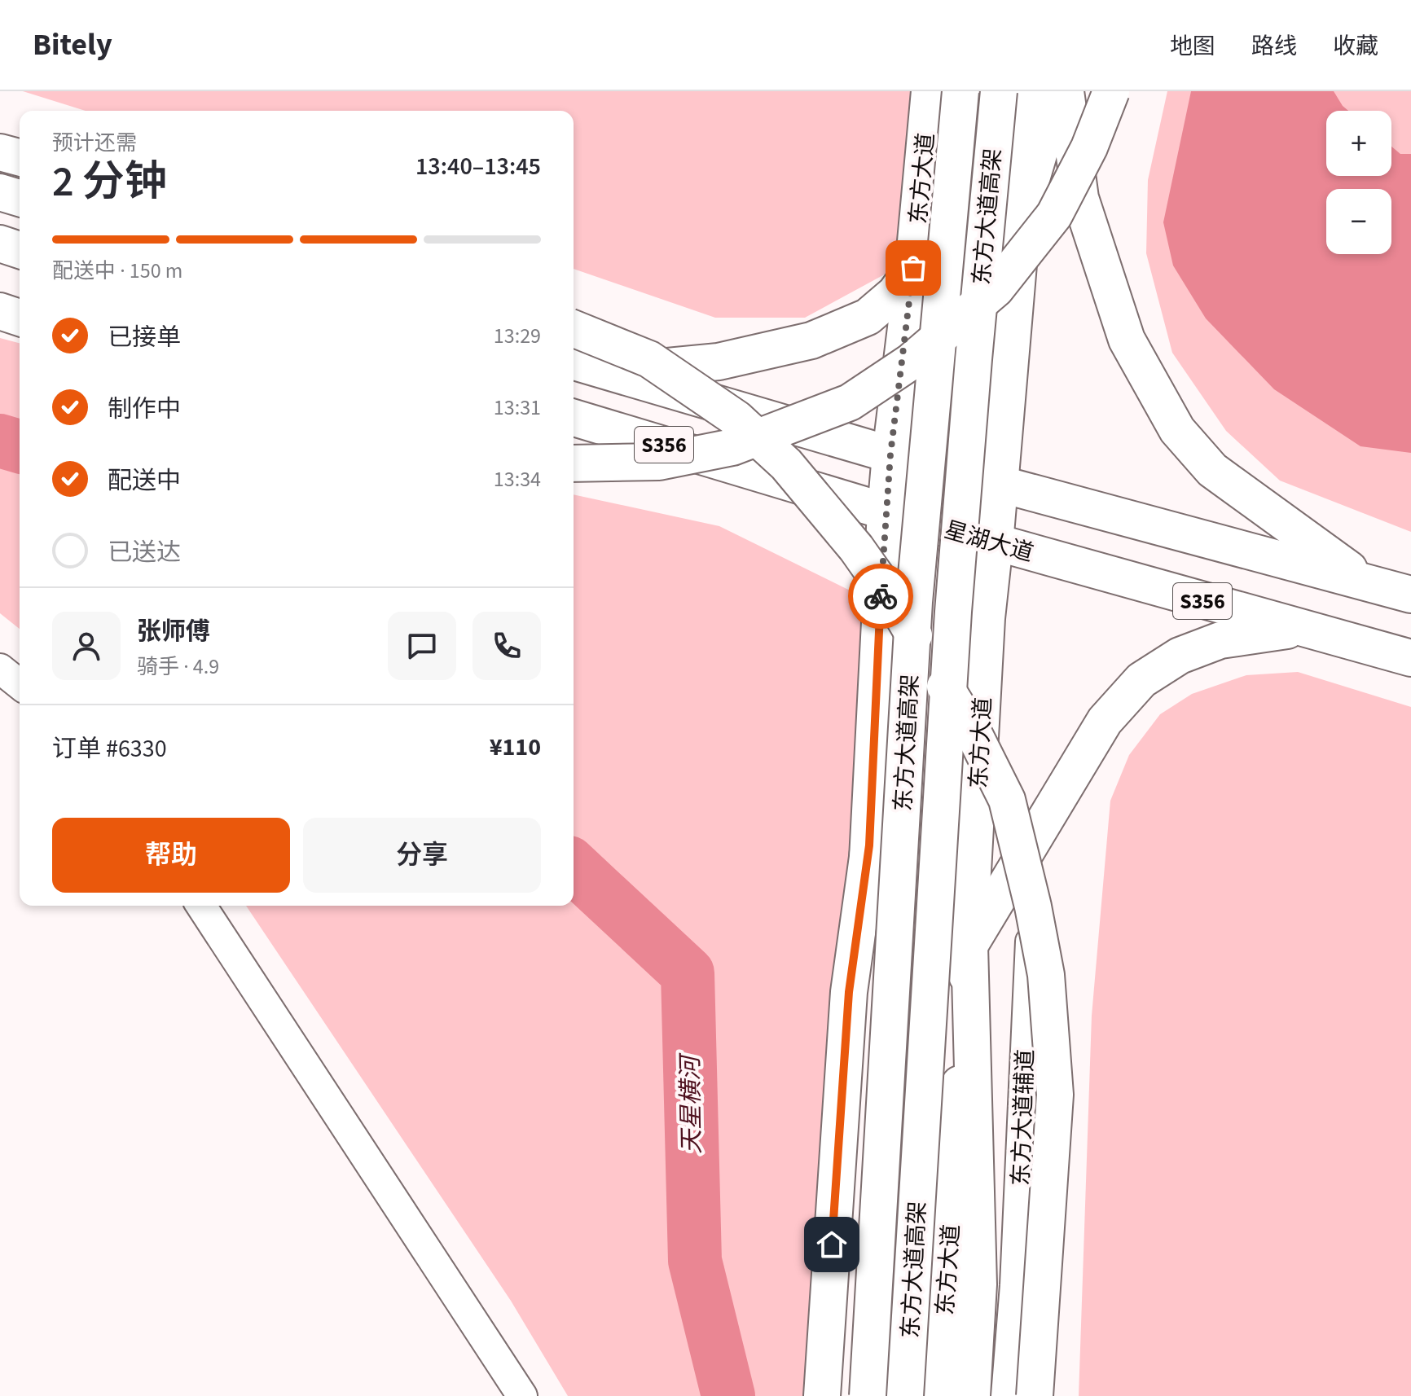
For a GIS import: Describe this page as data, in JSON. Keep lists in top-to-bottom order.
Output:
{
  "streets": {
    "main road": [
      "东方大道",
      "东方大道高架",
      "S356",
      "星湖大道"
    ],
    "street": ["东方大道辅道"]
  },
  "crossings": [
    ["东方大道", "S356"],
    ["东方大道", "星湖大道"]
  ],
  "water": ["天星横河"],
  "page": {
    "header": "Bitely",
    "nav": ["地图", "路线", "收藏"],
    "map_buttons": ["+", "−"],
    "heading": ["2 分钟", "预计还需", "13:40–13:45"],
    "panel": [
      "张师傅",
      "骑手 · 4.9",
      "订单 #6330",
      "¥110"
    ],
    "bar": "配送中 · 150 m",
    "list": [
      ["已接单", "13:29"],
      ["制作中", "13:31"],
      ["配送中", "13:34"],
      "已送达"
    ],
    "buttons": ["帮助", "分享"]
  }
}
